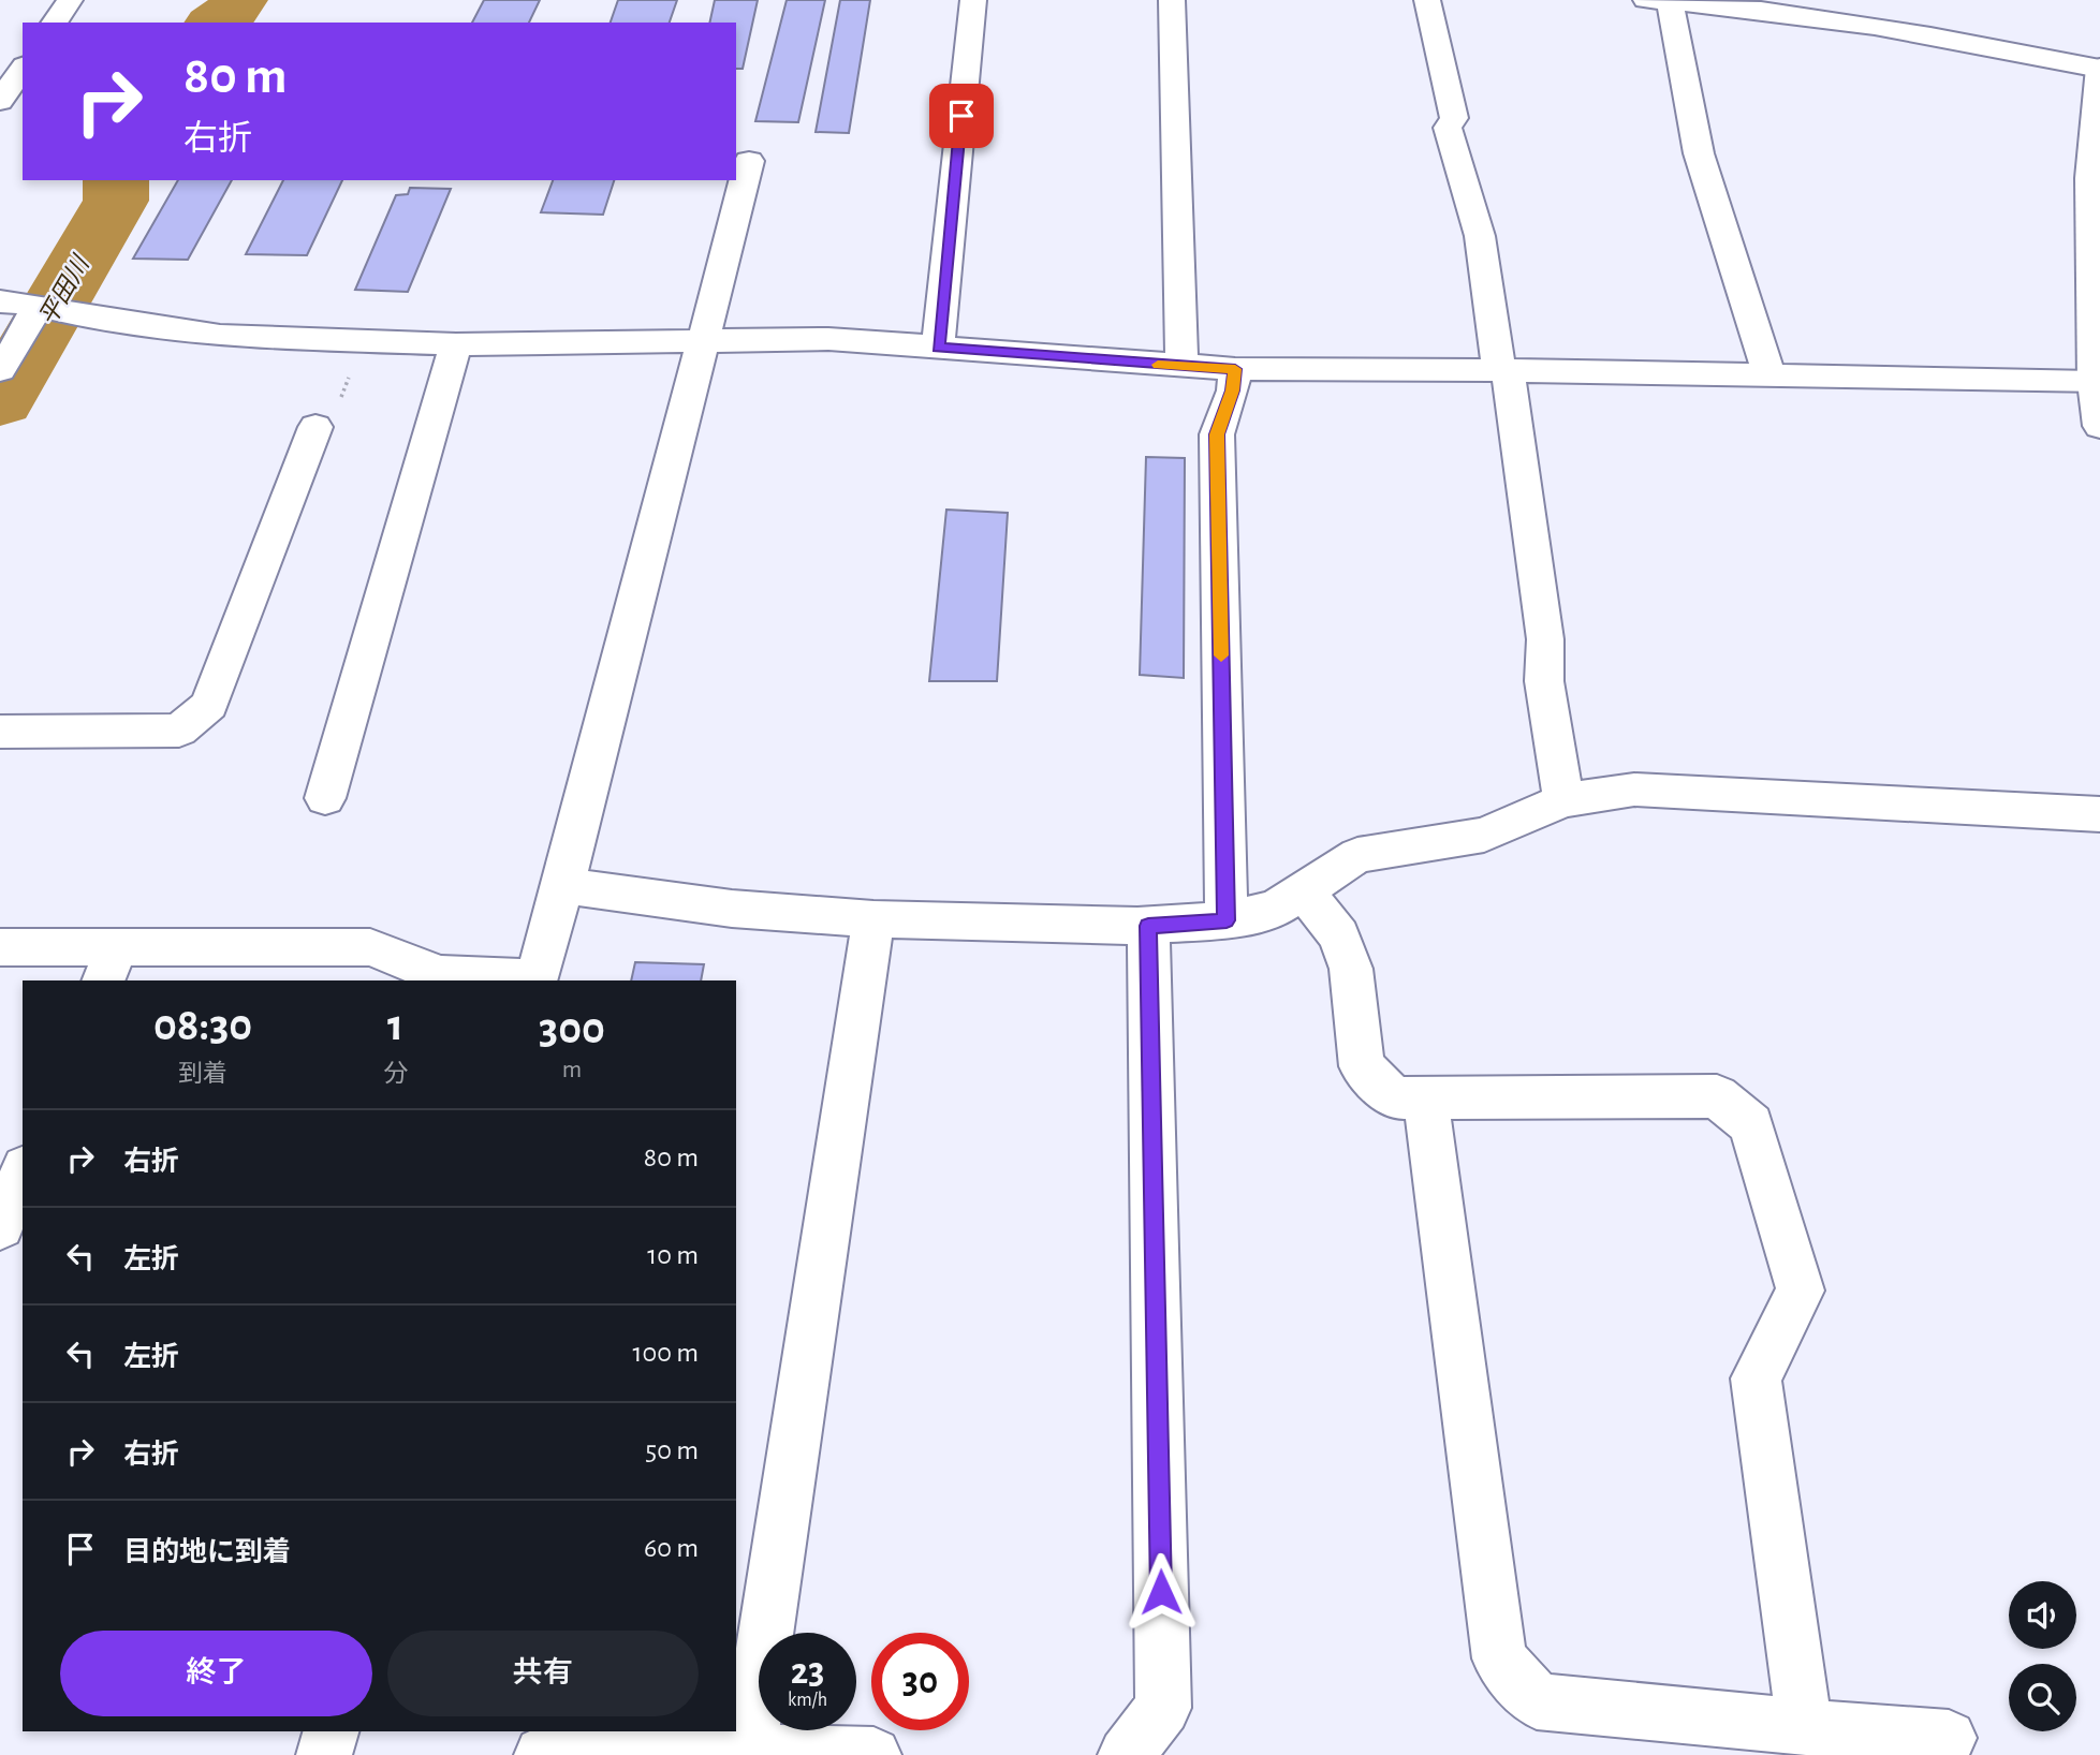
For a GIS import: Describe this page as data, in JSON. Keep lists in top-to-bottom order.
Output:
{
  "water": ["平田川"],
  "page": {
    "turn": ["80 m", "右折"],
    "eta": [
      "08:30",
      "到着",
      "1",
      "分",
      "300",
      "m"
    ],
    "list": [
      {
        "name": "右折",
        "value": "80 m"
      },
      {
        "name": "左折",
        "value": "10 m"
      },
      {
        "name": "左折",
        "value": "100 m"
      },
      {
        "name": "右折",
        "value": "50 m"
      },
      {
        "name": "目的地に到着",
        "value": "60 m"
      }
    ],
    "buttons": ["終了", "共有"],
    "speed": "23 km/h",
    "limit": "30"
  }
}
